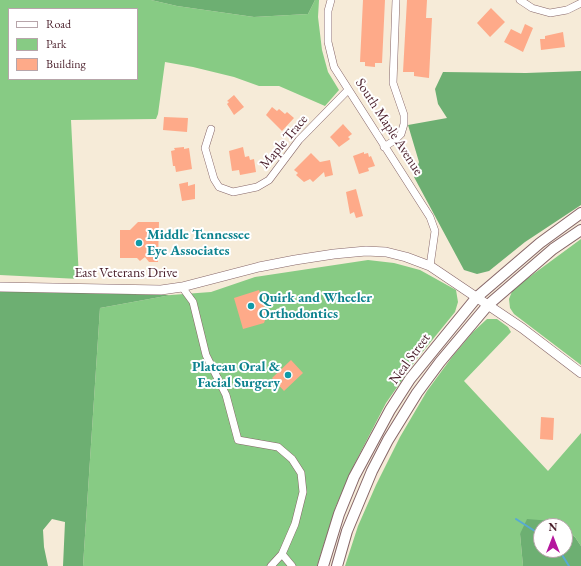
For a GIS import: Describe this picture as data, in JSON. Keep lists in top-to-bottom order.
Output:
{
  "streets": {
    "main road": ["Neal Street"],
    "street": ["South Maple Avenue", "Maple Trace", "East Veterans Drive"]
  },
  "crossings": [
    ["South Maple Avenue", "Maple Trace"],
    ["South Maple Avenue", "East Veterans Drive"],
    ["East Veterans Drive", "Neal Street"]
  ],
  "places": ["Middle Tennessee Eye Associates", "Quirk and Wheeler Orthodontics", "Plateau Oral & Facial Surgery"],
  "legend": ["Road", "Park", "Building"],
  "north": "top"
}
